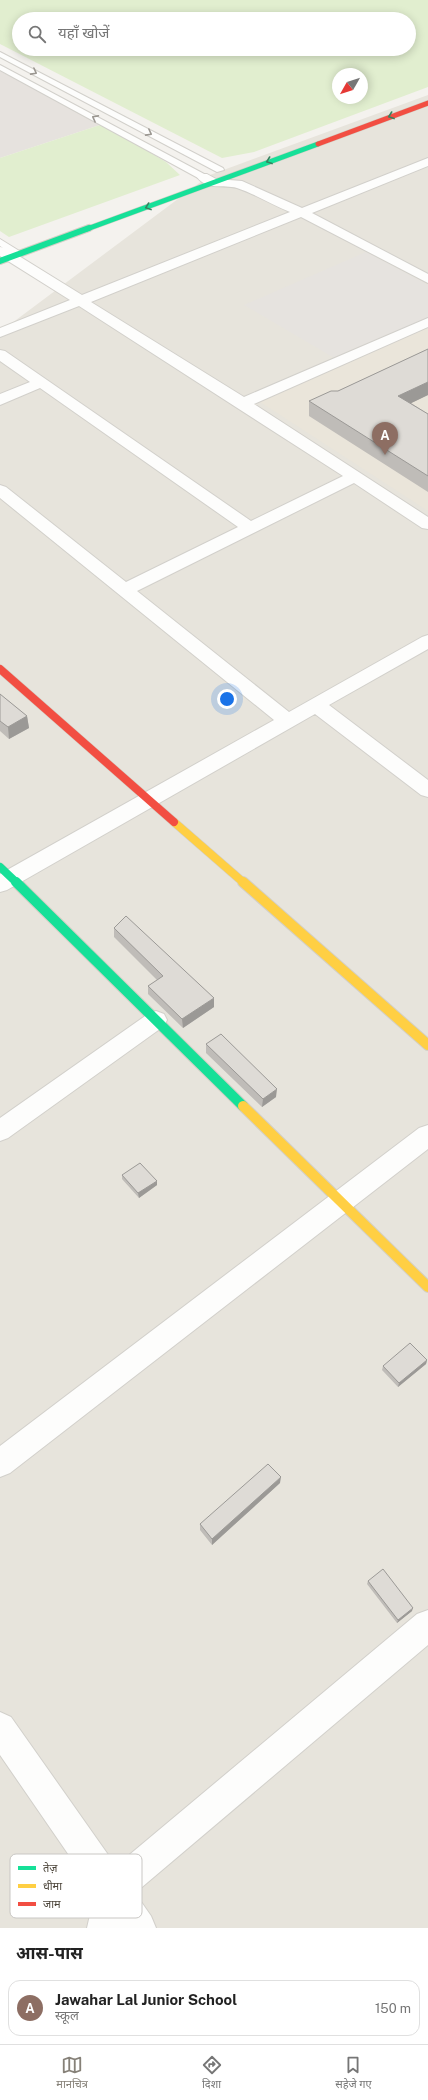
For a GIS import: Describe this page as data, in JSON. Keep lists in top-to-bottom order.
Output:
{
  "legend": ["तेज़", "धीमा", "जाम"],
  "north": "bottom left",
  "page": {
    "search": "यहाँ खोजें",
    "pins": "A",
    "heading": "आस-पास",
    "list": [
      {
        "mark": "A",
        "name": "Jawahar Lal Junior School",
        "note": "स्कूल",
        "value": "150 m"
      }
    ],
    "nav": ["मानचित्र", "दिशा", "सहेजे गए"]
  }
}
